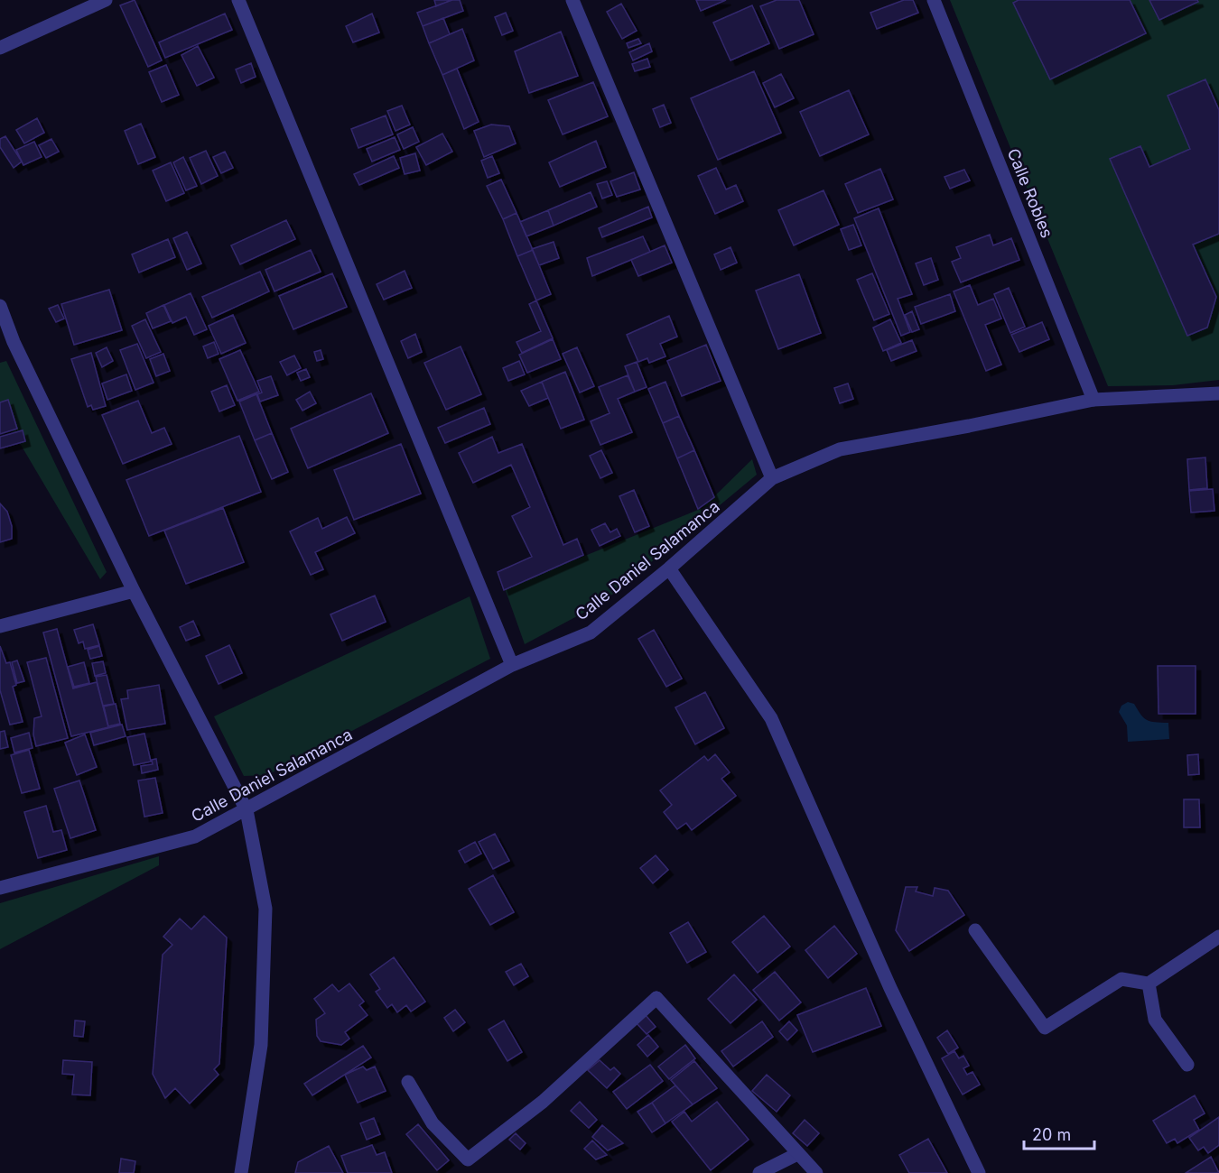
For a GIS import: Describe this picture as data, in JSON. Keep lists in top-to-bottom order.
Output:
{
  "streets": {
    "street": ["Calle Robles", "Calle Daniel Salamanca"]
  },
  "crossings": [
    ["Calle Robles", "Calle Daniel Salamanca"]
  ],
  "scale_bar": "20 m"
}
